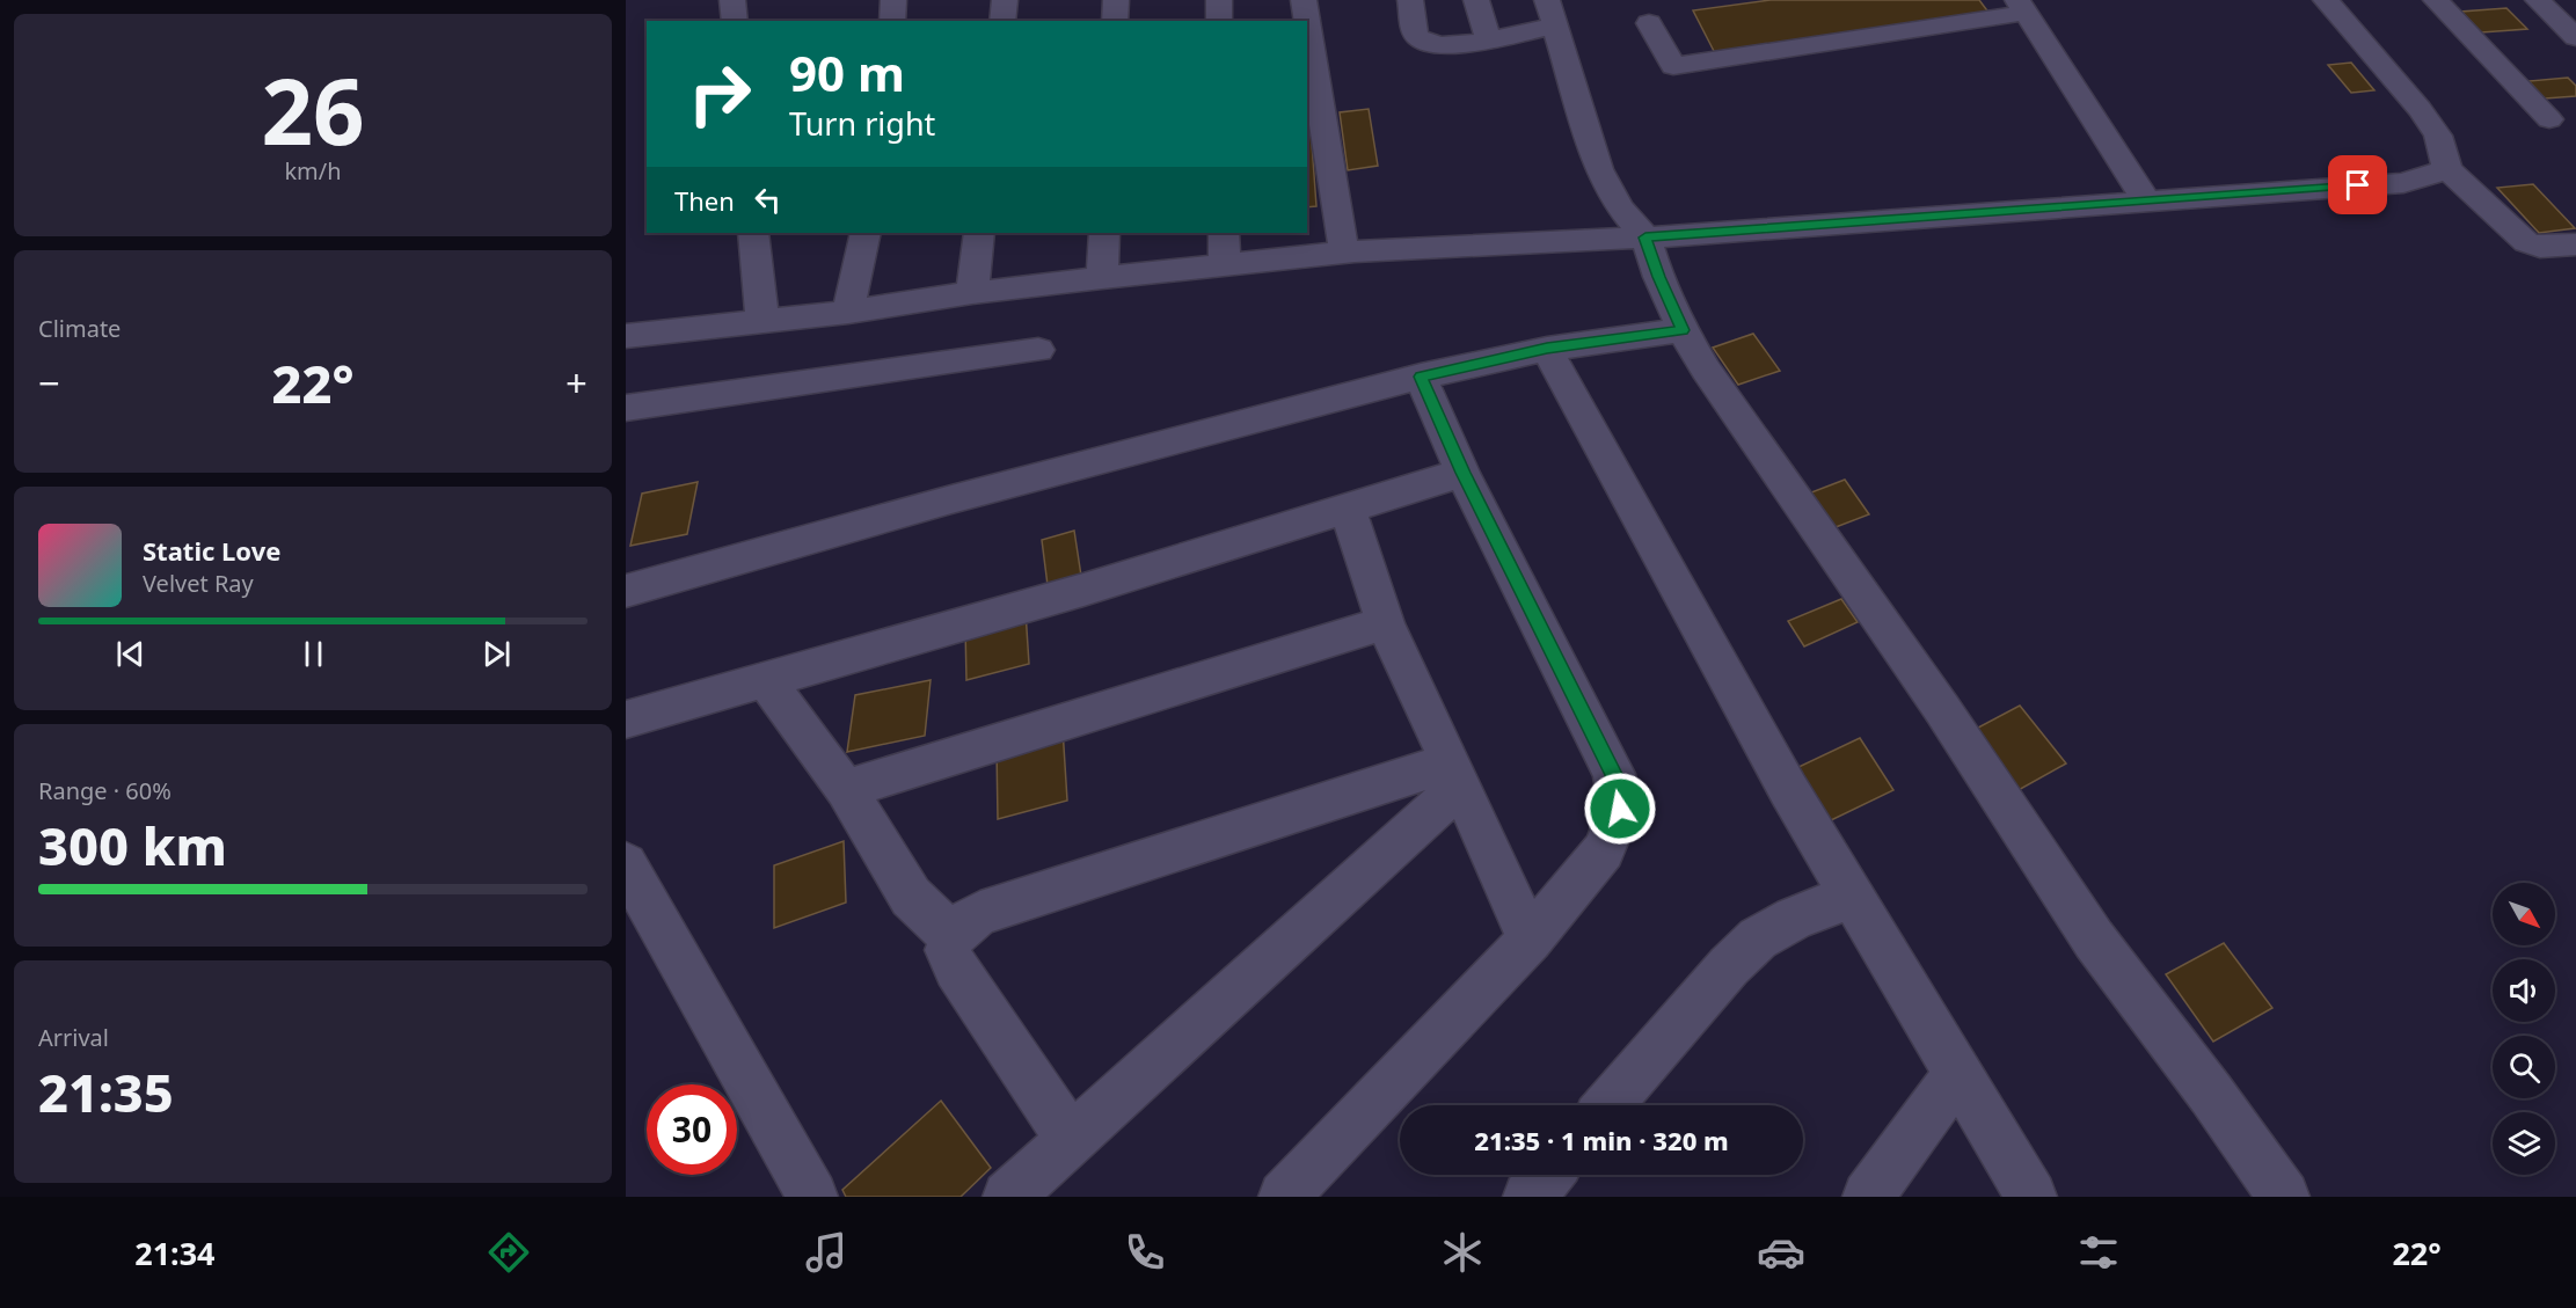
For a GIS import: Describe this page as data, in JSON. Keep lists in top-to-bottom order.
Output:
{
  "north": "bottom right",
  "page": {
    "tile": [
      ["26", "km/h"],
      "Climate",
      ["Range · 60%", "300 km"],
      ["Arrival", "21:35"]
    ],
    "turn": ["90 m", "Turn right"],
    "then": "Then",
    "heat": ["−", "22°", "+"],
    "song": ["Static Love", "Velvet Ray"],
    "limit": "30",
    "trip": "21:35 · 1 min · 320 m",
    "tabs": ["21:34", "22°"]
  }
}
